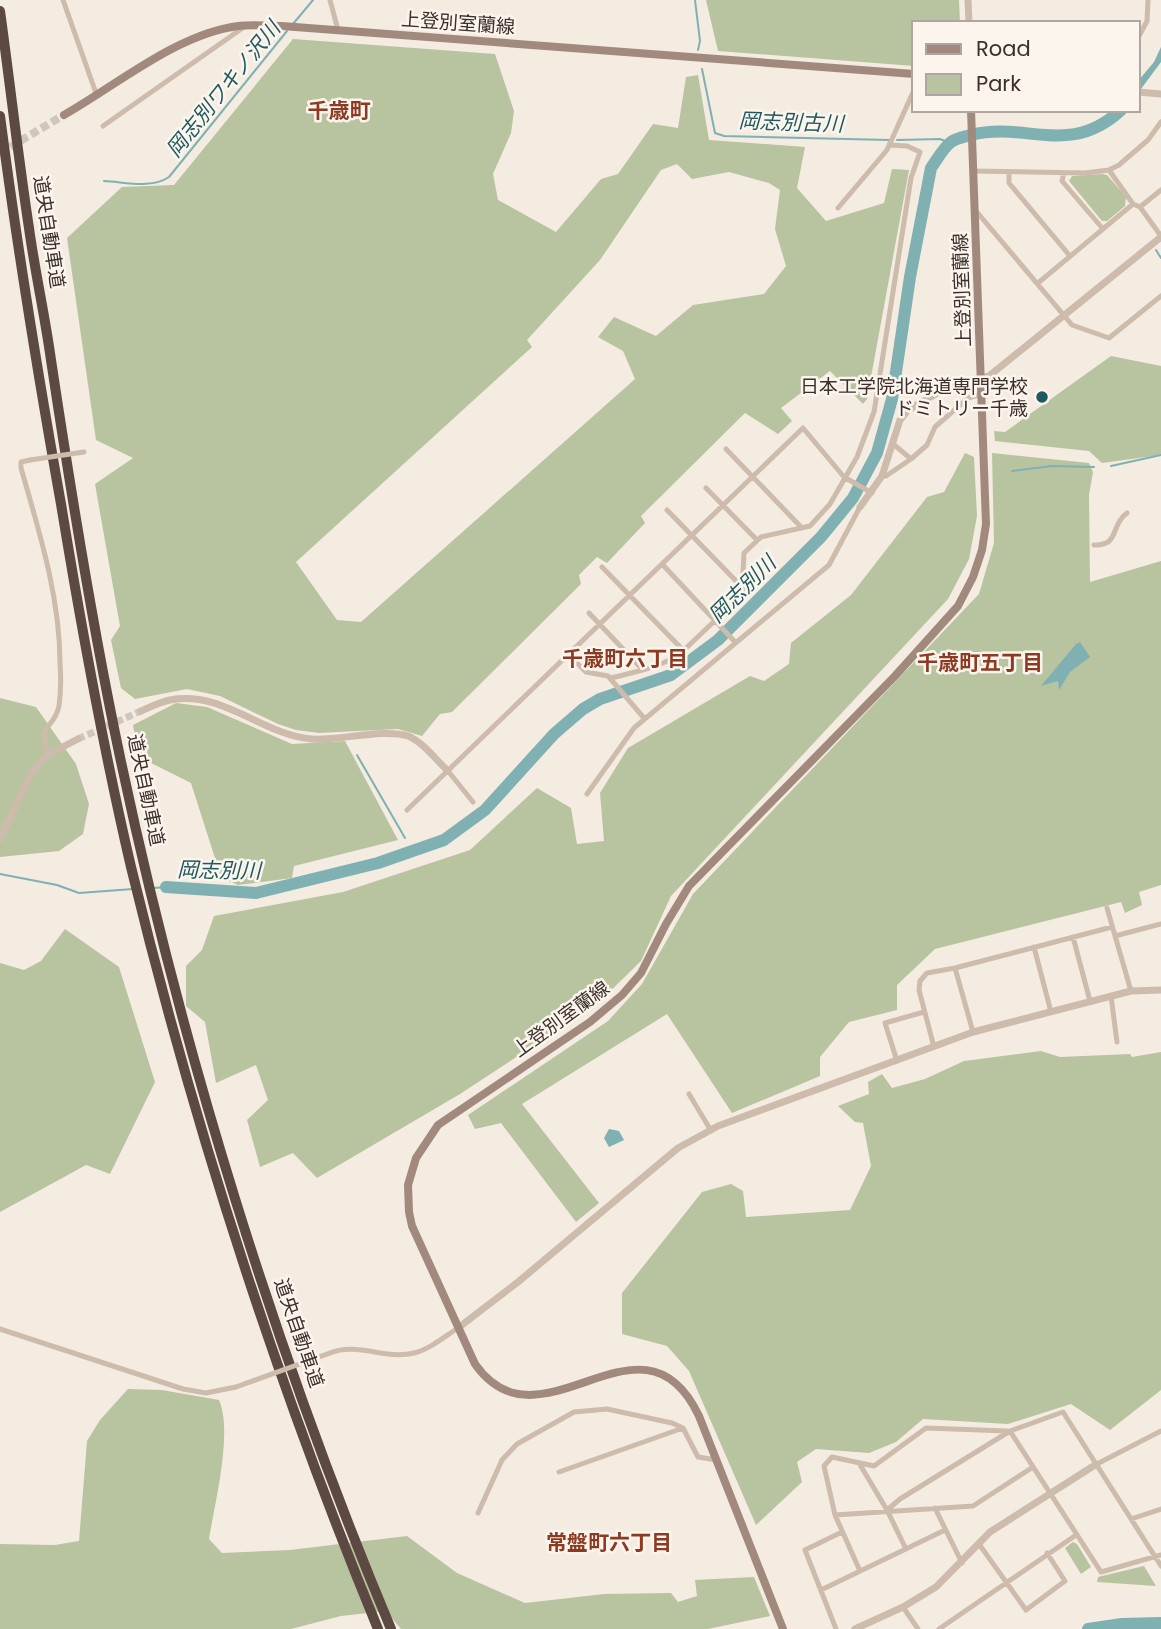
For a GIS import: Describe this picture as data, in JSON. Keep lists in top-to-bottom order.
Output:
{
  "streets": {
    "highway": ["道央自動車道"],
    "main road": ["上登別室蘭線"]
  },
  "districts": [
    "千歳町",
    "千歳町六丁目",
    "千歳町五丁目",
    "常盤町六丁目"
  ],
  "water": ["岡志別ワキノ沢川", "岡志別古川", "岡志別川"],
  "places": ["日本工学院北海道専門学校 ドミトリー千歳"],
  "legend": ["Road", "Park"]
}
